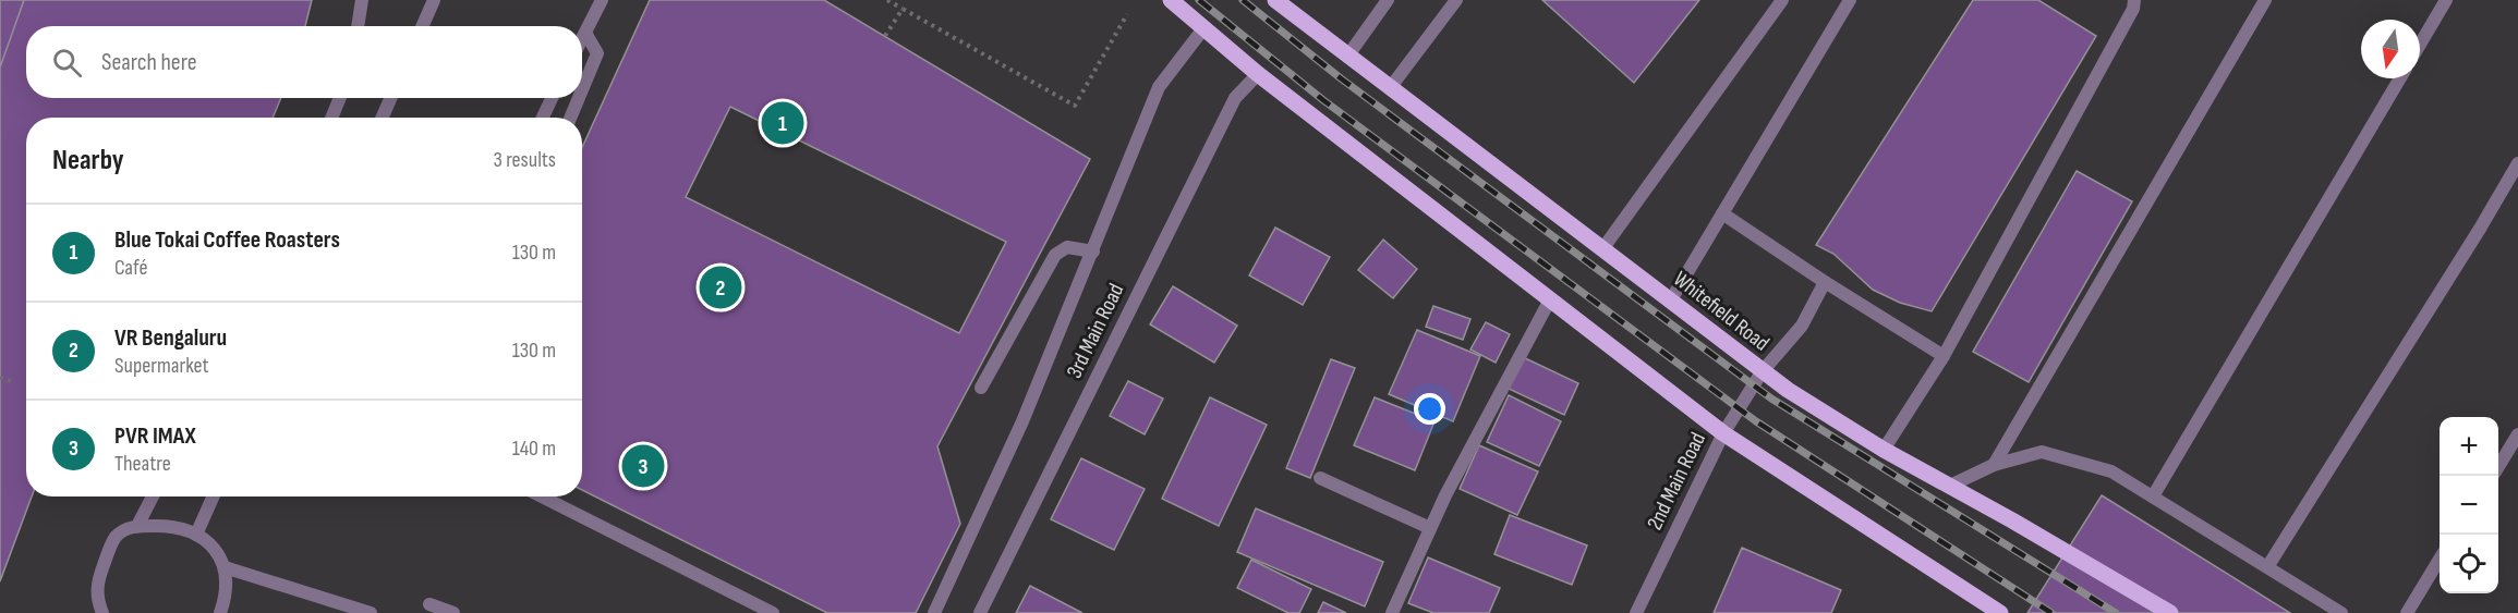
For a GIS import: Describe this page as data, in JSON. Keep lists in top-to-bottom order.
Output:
{
  "streets": {
    "main road": ["Whitefield Road"],
    "street": ["3rd Main Road", "2nd Main Road"]
  },
  "crossings": [
    ["Whitefield Road", "2nd Main Road"]
  ],
  "north": "bottom",
  "page": {
    "search": "Search here",
    "pins": ["1", "2", "3"],
    "heading": ["Nearby", "3 results"],
    "list": [
      {
        "mark": "1",
        "name": "Blue Tokai Coffee Roasters",
        "note": "Café",
        "value": "130 m"
      },
      {
        "mark": "2",
        "name": "VR Bengaluru",
        "note": "Supermarket",
        "value": "130 m"
      },
      {
        "mark": "3",
        "name": "PVR IMAX",
        "note": "Theatre",
        "value": "140 m"
      }
    ],
    "map_buttons": ["+", "−"]
  }
}
